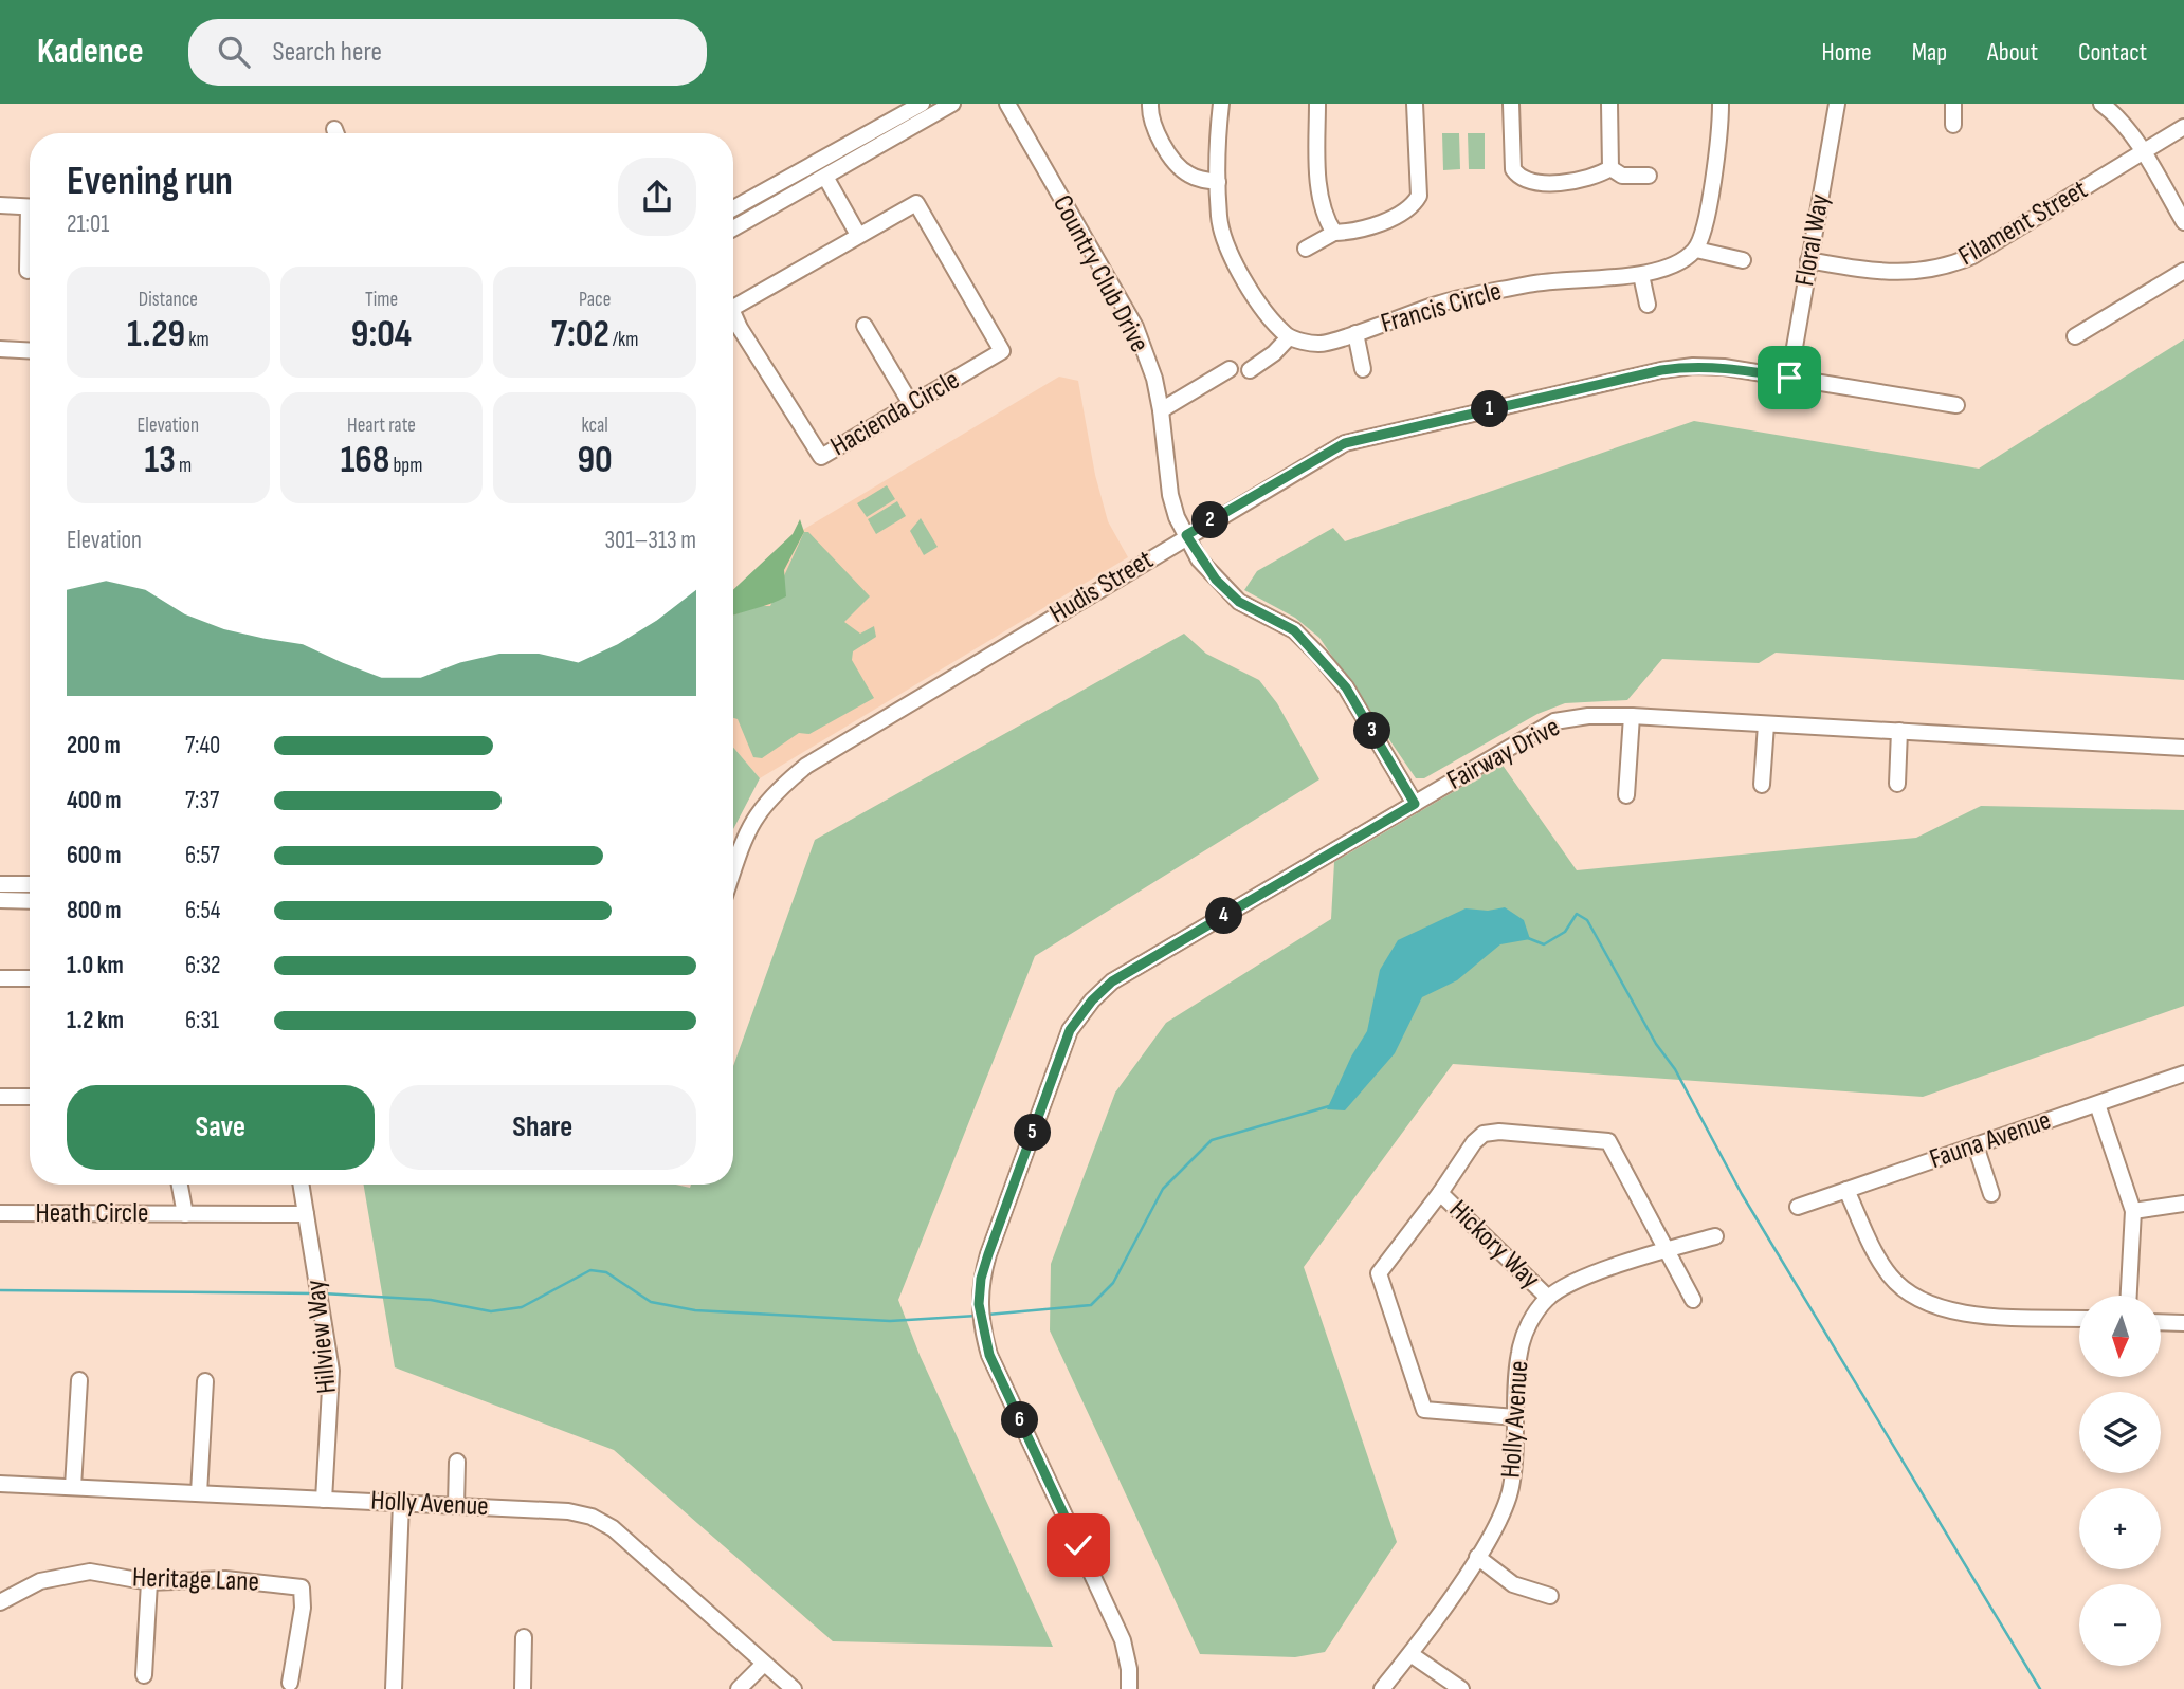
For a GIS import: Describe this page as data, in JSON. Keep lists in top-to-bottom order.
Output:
{
  "streets": {
    "street": [
      "Filament Street",
      "Floral Way",
      "Country Club Drive",
      "Francis Circle",
      "Hacienda Circle",
      "Hudis Street",
      "Fairway Drive",
      "Fauna Avenue",
      "Heath Circle",
      "Hickory Way",
      "Hillview Way",
      "Holly Avenue",
      "Heritage Lane"
    ]
  },
  "crossings": [
    ["Filament Street", "Floral Way"],
    ["Floral Way", "Hudis Street"],
    ["Country Club Drive", "Hudis Street"],
    ["Country Club Drive", "Fairway Drive"],
    ["Heath Circle", "Hillview Way"],
    ["Hickory Way", "Holly Avenue"],
    ["Hillview Way", "Holly Avenue"]
  ],
  "north": "bottom",
  "page": {
    "header": "Kadence",
    "search": "Search here",
    "nav": [
      "Home",
      "Map",
      "About",
      "Contact"
    ],
    "heading": ["Evening run", "21:01"],
    "stats": [
      ["Distance", "1.29 km"],
      ["Time", "9:04"],
      ["Pace", "7:02 /km"],
      ["Elevation", "13 m"],
      ["Heart rate", "168 bpm"],
      ["kcal", "90"]
    ],
    "pins": [
      "1",
      "2",
      "3",
      "4",
      "5",
      "6"
    ],
    "chart": ["Elevation", "301–313 m"],
    "list": [
      {
        "name": "200 m",
        "note": "7:40"
      },
      {
        "name": "400 m",
        "note": "7:37"
      },
      {
        "name": "600 m",
        "note": "6:57"
      },
      {
        "name": "800 m",
        "note": "6:54"
      },
      {
        "name": "1.0 km",
        "note": "6:32"
      },
      {
        "name": "1.2 km",
        "note": "6:31"
      }
    ],
    "buttons": ["Save", "Share"],
    "map_buttons": ["+", "−"]
  }
}
